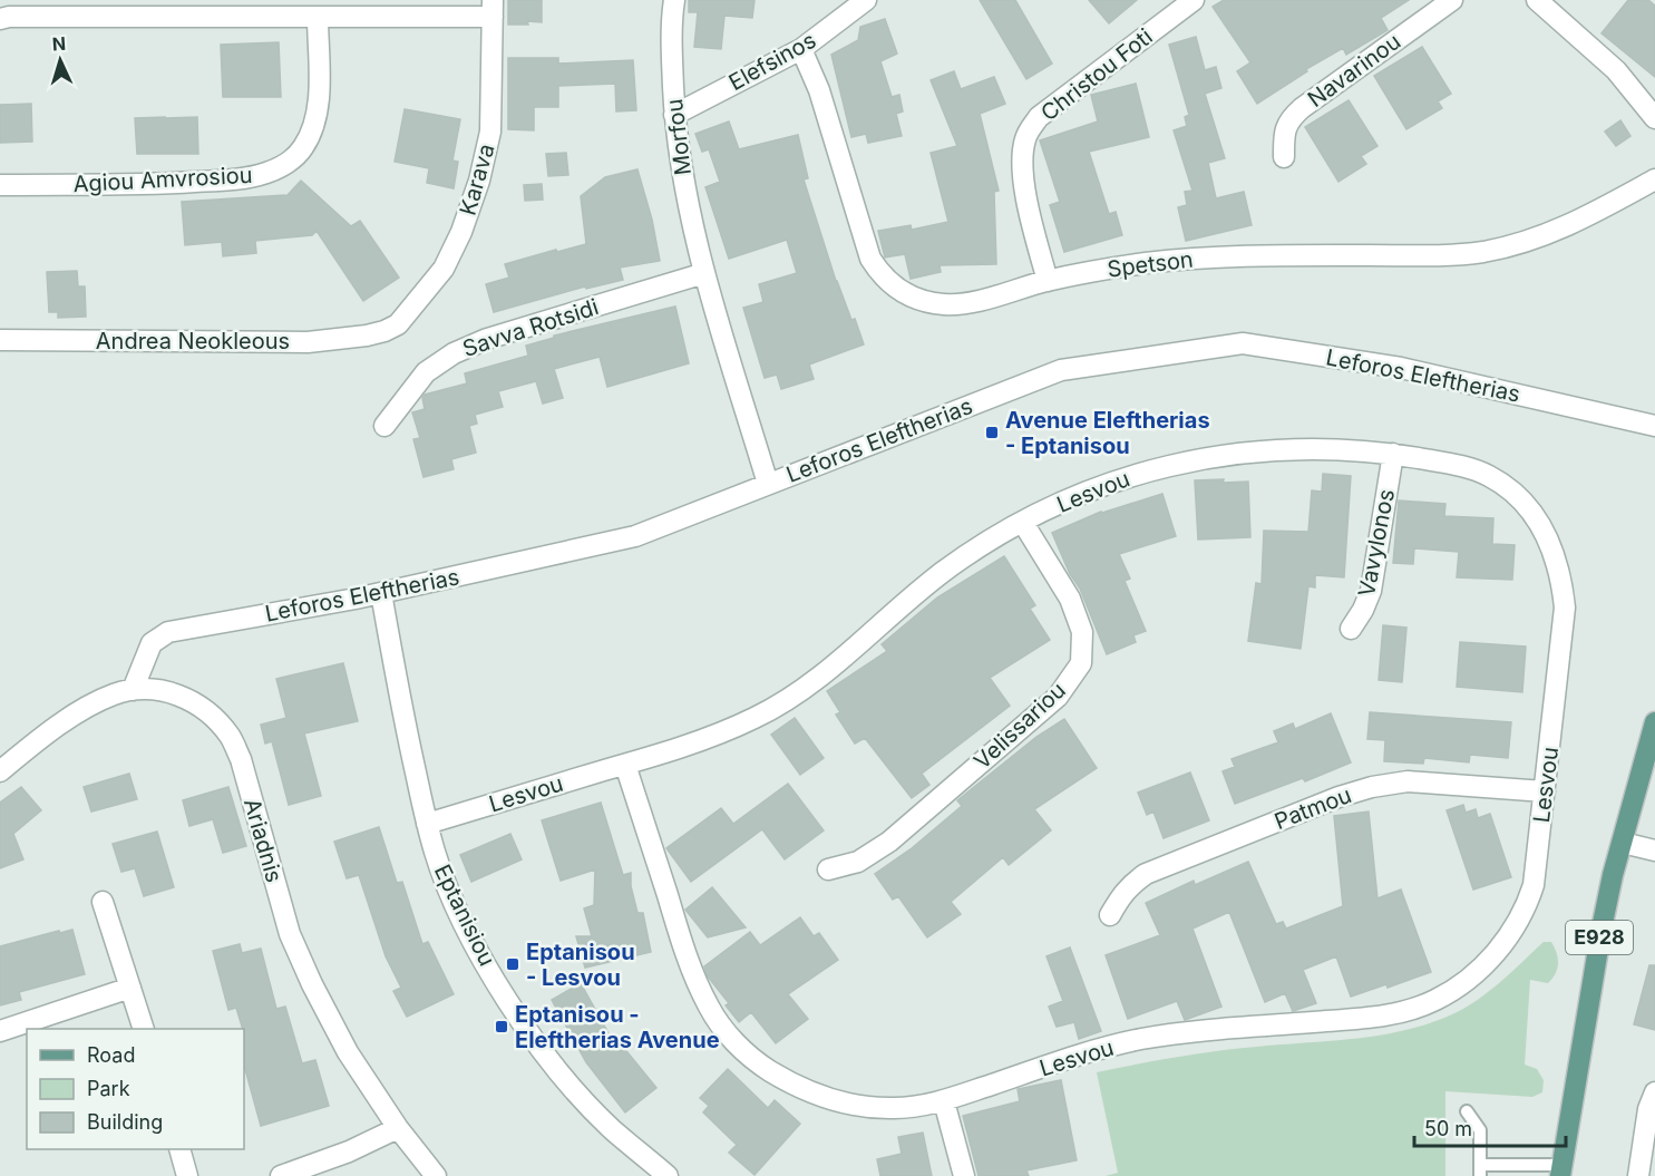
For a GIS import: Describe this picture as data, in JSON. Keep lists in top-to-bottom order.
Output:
{
  "streets": {
    "main road": ["E928"],
    "street": [
      "Elefsinos",
      "Navarinou",
      "Christou Foti",
      "Morfou",
      "Agiou Amvrosiou",
      "Karava",
      "Spetson",
      "Savva Rotsidi",
      "Andrea Neokleous",
      "Leforos Eleftherias",
      "Lesvou",
      "Vavylonos",
      "Velissariou",
      "Patmou",
      "Ariadnis",
      "Eptanisiou"
    ]
  },
  "crossings": [
    ["Elefsinos", "Morfou"],
    ["Elefsinos", "Spetson"],
    ["Christou Foti", "Spetson"],
    ["Morfou", "Savva Rotsidi"],
    ["Morfou", "Leforos Eleftherias"],
    ["Karava", "Andrea Neokleous"],
    ["Leforos Eleftherias", "Ariadnis"],
    ["Leforos Eleftherias", "Eptanisiou"],
    ["Lesvou", "Vavylonos"],
    ["Lesvou", "Velissariou"],
    ["Lesvou", "Patmou"],
    ["Lesvou", "Eptanisiou"]
  ],
  "places": {
    "transit": ["Avenue Eleftherias - Eptanisou", "Eptanisou - Lesvou", "Eptanisou - Eleftherias Avenue"]
  },
  "legend": ["Road", "Park", "Building"],
  "scale_bar": "50 m",
  "north": "top"
}
